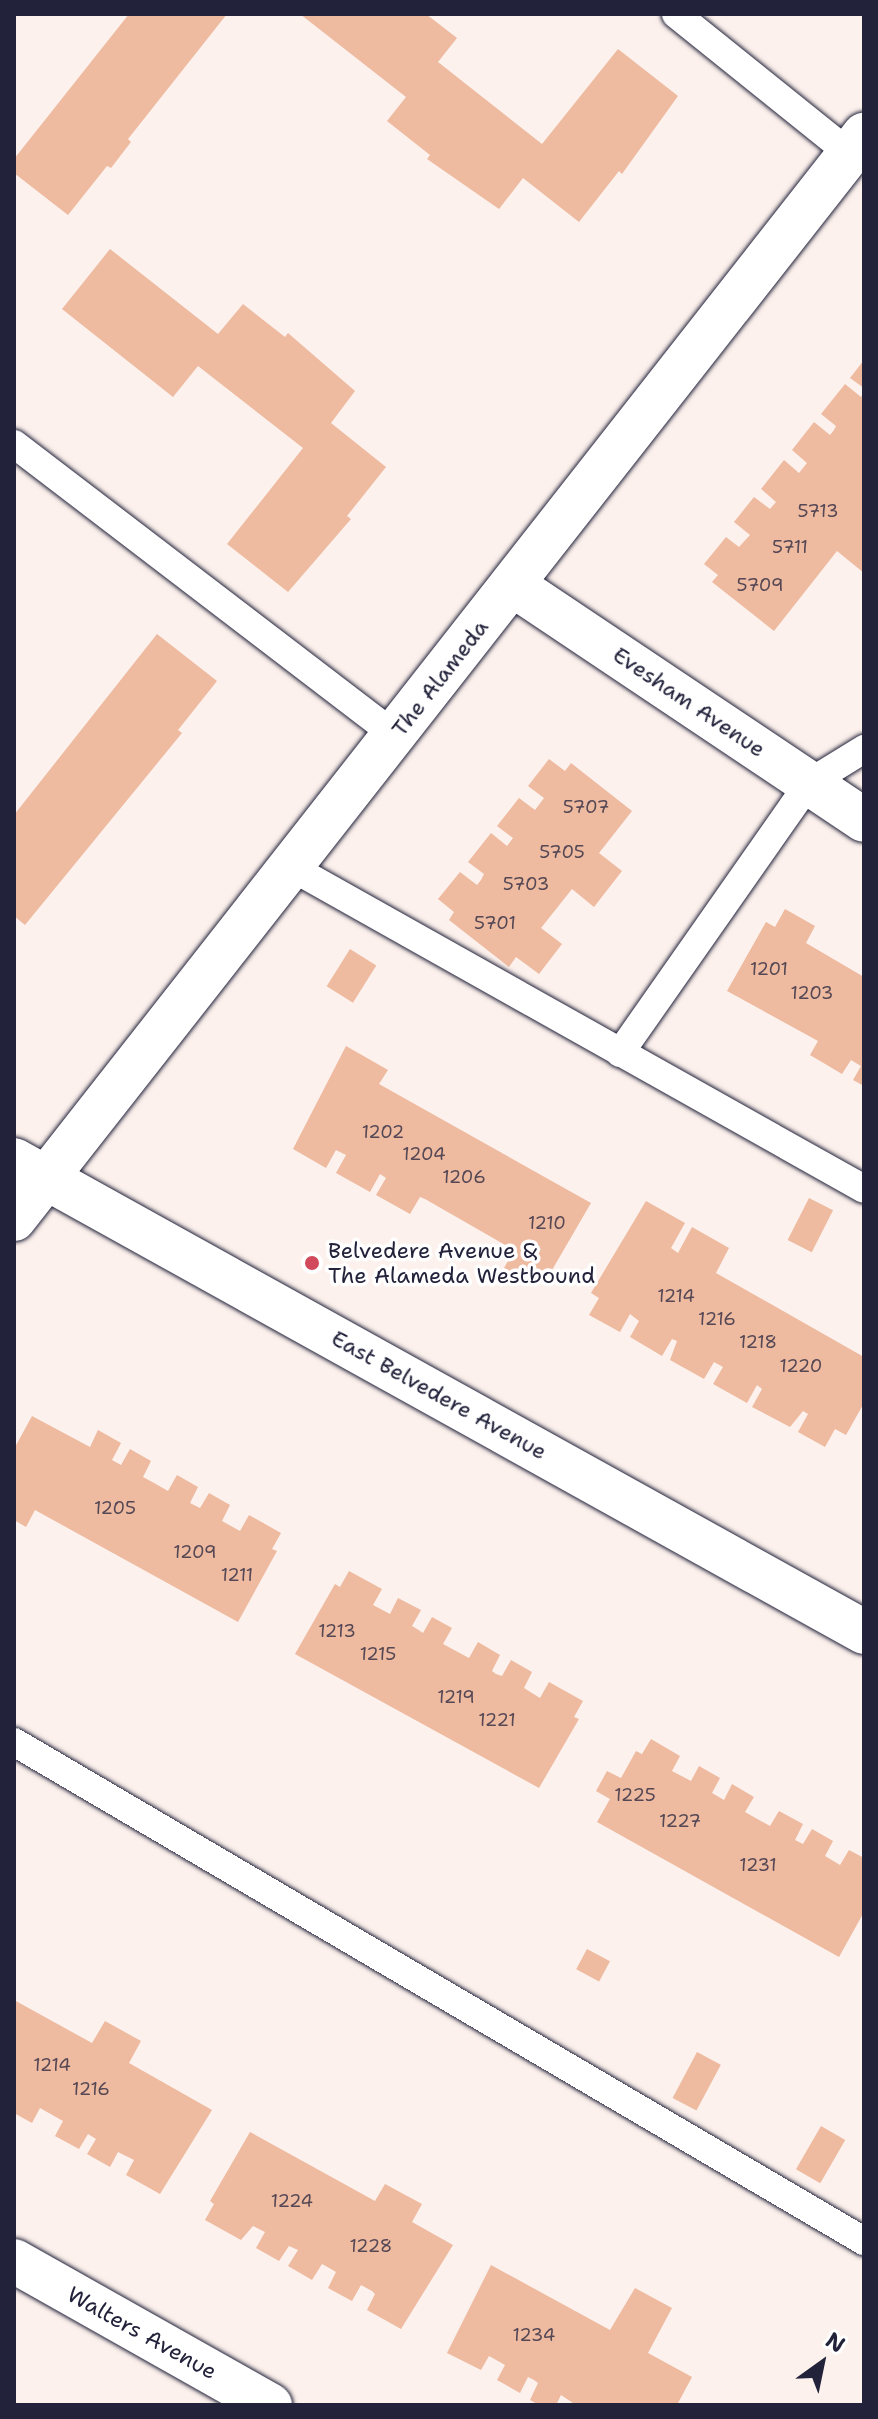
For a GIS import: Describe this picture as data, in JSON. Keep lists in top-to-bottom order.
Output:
{
  "streets": {
    "main road": [
      "The Alameda",
      "Evesham Avenue",
      "East Belvedere Avenue",
      "Walters Avenue"
    ]
  },
  "crossings": [
    ["The Alameda", "Evesham Avenue"],
    ["The Alameda", "East Belvedere Avenue"]
  ],
  "places": ["Belvedere Avenue & The Alameda Westbound"],
  "house_numbers": [
    "5713",
    "5711",
    "5709",
    "5707",
    "5705",
    "5703",
    "5701",
    "1201",
    "1203",
    "1202",
    "1204",
    "1206",
    "1210",
    "1214",
    "1216",
    "1218",
    "1220",
    "1205",
    "1209",
    "1211",
    "1213",
    "1215",
    "1219",
    "1221",
    "1225",
    "1227",
    "1231",
    "1214",
    "1216",
    "1224",
    "1228",
    "1234"
  ],
  "north": "top right"
}
